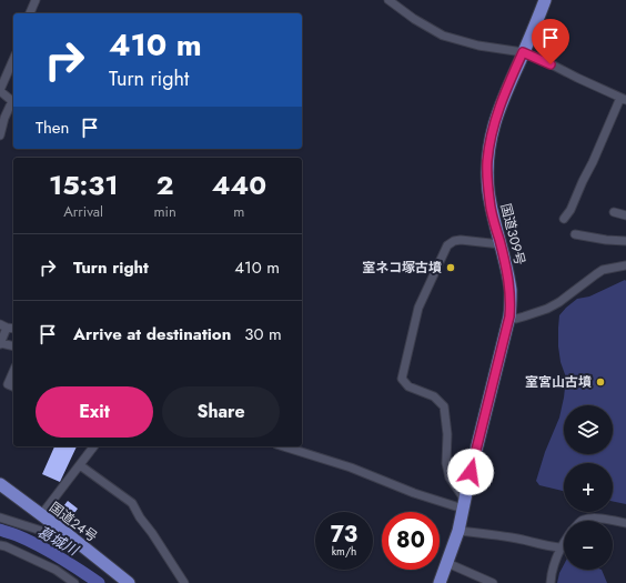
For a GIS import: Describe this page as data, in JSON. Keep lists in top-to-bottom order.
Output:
{
  "streets": {
    "highway": ["国道309号", "国道24号"]
  },
  "water": ["葛城川"],
  "places": ["室ネコ塚古墳", "室宮山古墳"],
  "page": {
    "turn": ["410 m", "Turn right"],
    "then": "Then",
    "eta": [
      "15:31",
      "Arrival",
      "2",
      "min",
      "440",
      "m"
    ],
    "list": [
      {
        "name": "Turn right",
        "value": "410 m"
      },
      {
        "name": "Arrive at destination",
        "value": "30 m"
      }
    ],
    "buttons": ["Exit", "Share"],
    "map_buttons": ["+", "−"],
    "speed": "73 km/h",
    "limit": "80"
  }
}
